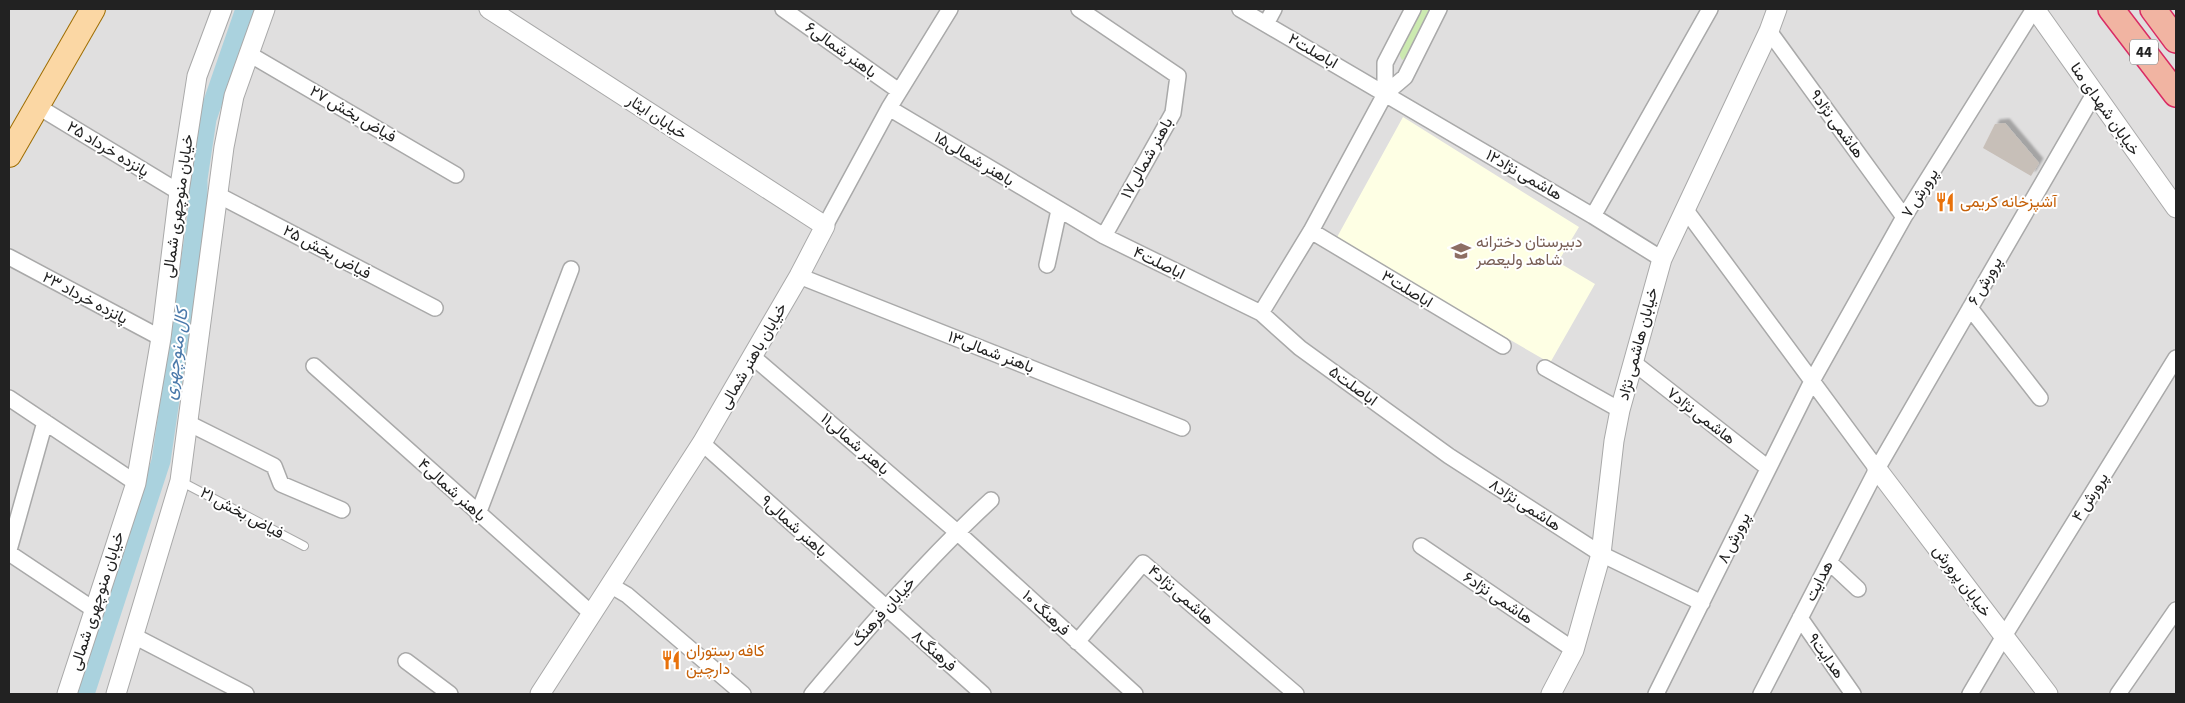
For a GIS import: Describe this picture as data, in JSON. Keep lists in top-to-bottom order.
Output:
{
  "streets": {
    "highway": ["44"],
    "street": [
      "باهنر شمالی۶",
      "اباصلت۲",
      "خیابان شهدای منا",
      "فیاض بخش ۲۷",
      "خیابان ایثار",
      "هاشمی نژاد۹",
      "پانزده خرداد ۲۵",
      "باهنر شمالی۱۷",
      "باهنر شمالی۱۵",
      "هاشمی نژاد۱۲",
      "پرورش ۷",
      "خیابان منوچهری شمالی",
      "فیاض بخش ۲۵",
      "اباصلت۴",
      "پرورش ۶",
      "اباصلت۳",
      "پانزده خرداد ۲۳",
      "خیابان هاشمی نژاد",
      "باهنر شمالی۱۳",
      "خیابان باهنر شمالی",
      "اباصلت۵",
      "هاشمی نژاد۷",
      "باهنر شمالی۱۱",
      "باهنر شمالی۴",
      "پرورش ۴",
      "هاشمی نژاد۸",
      "باهنر شمالی۹",
      "پرورش ۸",
      "هدایت",
      "خیابان پرورش",
      "هاشمی نژاد۴",
      "هاشمی نژاد۶",
      "خیابان فرهنگ",
      "فرهنگ ۱۰",
      "فرهنگ۸",
      "هدایت۹"
    ],
    "lane": ["فیاض بخش ۲۱"]
  },
  "crossings": [
    ["باهنر شمالی۶", "خیابان باهنر شمالی"],
    ["اباصلت۲", "هاشمی نژاد۱۲"],
    ["خیابان شهدای منا", "پرورش ۷"],
    ["خیابان شهدای منا", "پرورش ۶"],
    ["خیابان ایثار", "خیابان باهنر شمالی"],
    ["هاشمی نژاد۹", "پرورش ۷"],
    ["هاشمی نژاد۹", "خیابان هاشمی نژاد"],
    ["پانزده خرداد ۲۵", "خیابان منوچهری شمالی"],
    ["باهنر شمالی۱۷", "اباصلت۴"],
    ["باهنر شمالی۱۵", "اباصلت۴"],
    ["باهنر شمالی۱۵", "خیابان باهنر شمالی"],
    ["هاشمی نژاد۱۲", "خیابان هاشمی نژاد"],
    ["پرورش ۷", "پرورش ۸"],
    ["خیابان منوچهری شمالی", "پانزده خرداد ۲۳"],
    ["اباصلت۴", "اباصلت۵"],
    ["پرورش ۶", "هدایت"],
    ["پرورش ۶", "خیابان پرورش"],
    ["خیابان هاشمی نژاد", "هاشمی نژاد۷"],
    ["خیابان هاشمی نژاد", "هاشمی نژاد۸"],
    ["خیابان هاشمی نژاد", "هاشمی نژاد۶"],
    ["باهنر شمالی۱۳", "خیابان باهنر شمالی"],
    ["خیابان باهنر شمالی", "باهنر شمالی۱۱"],
    ["خیابان باهنر شمالی", "باهنر شمالی۴"],
    ["خیابان باهنر شمالی", "باهنر شمالی۹"],
    ["اباصلت۵", "هاشمی نژاد۸"],
    ["هاشمی نژاد۷", "پرورش ۸"],
    ["باهنر شمالی۱۱", "خیابان فرهنگ"],
    ["باهنر شمالی۱۱", "فرهنگ ۱۰"],
    ["پرورش ۴", "خیابان پرورش"],
    ["هاشمی نژاد۸", "پرورش ۸"],
    ["باهنر شمالی۹", "خیابان فرهنگ"],
    ["باهنر شمالی۹", "فرهنگ۸"],
    ["هدایت", "خیابان پرورش"],
    ["هدایت", "هدایت۹"],
    ["هاشمی نژاد۴", "فرهنگ ۱۰"],
    ["خیابان فرهنگ", "فرهنگ ۱۰"],
    ["خیابان فرهنگ", "فرهنگ۸"]
  ],
  "water": ["کال منوچهری"],
  "places": {
    "restaurant": ["آشپزخانه کریمی", "کافه رستوران دارچین"],
    "school or university": ["دبیرستان دخترانه شاهد ولیعصر"]
  }
}
